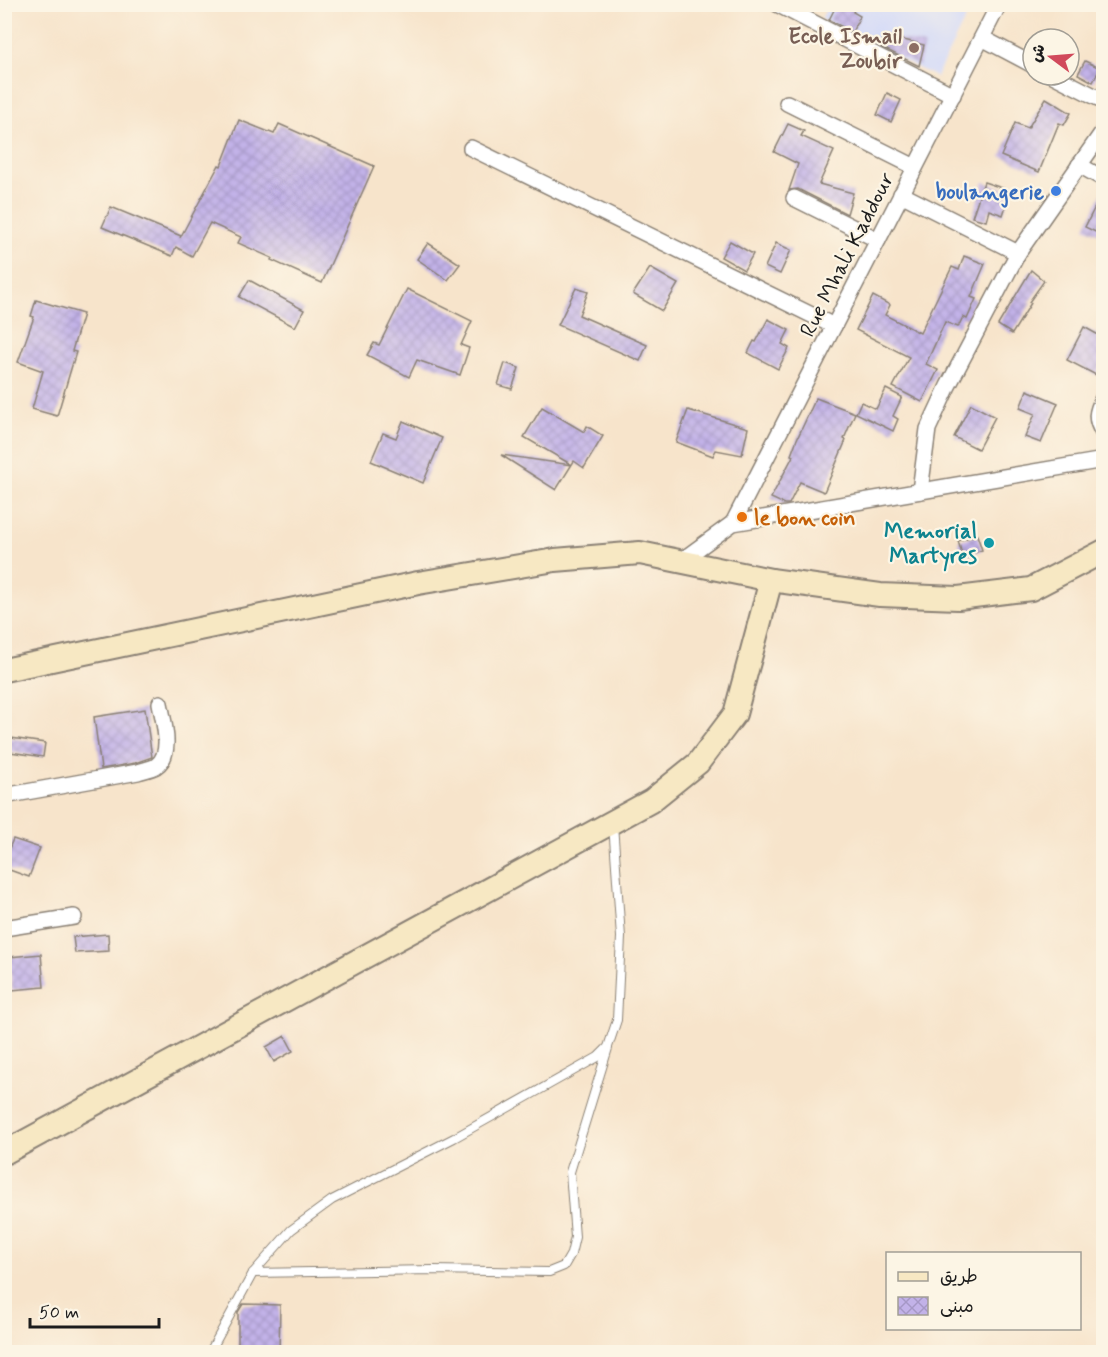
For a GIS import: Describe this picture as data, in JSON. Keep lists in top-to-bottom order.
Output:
{
  "streets": {
    "street": ["Rue Mhali Kaddour"]
  },
  "places": [
    "Ecole Ismail Zoubir",
    "boulangerie",
    "le bon coin",
    "Memorial Martyres"
  ],
  "legend": ["طريق", "مبنى"],
  "scale_bar": "50 m",
  "north": "left"
}
